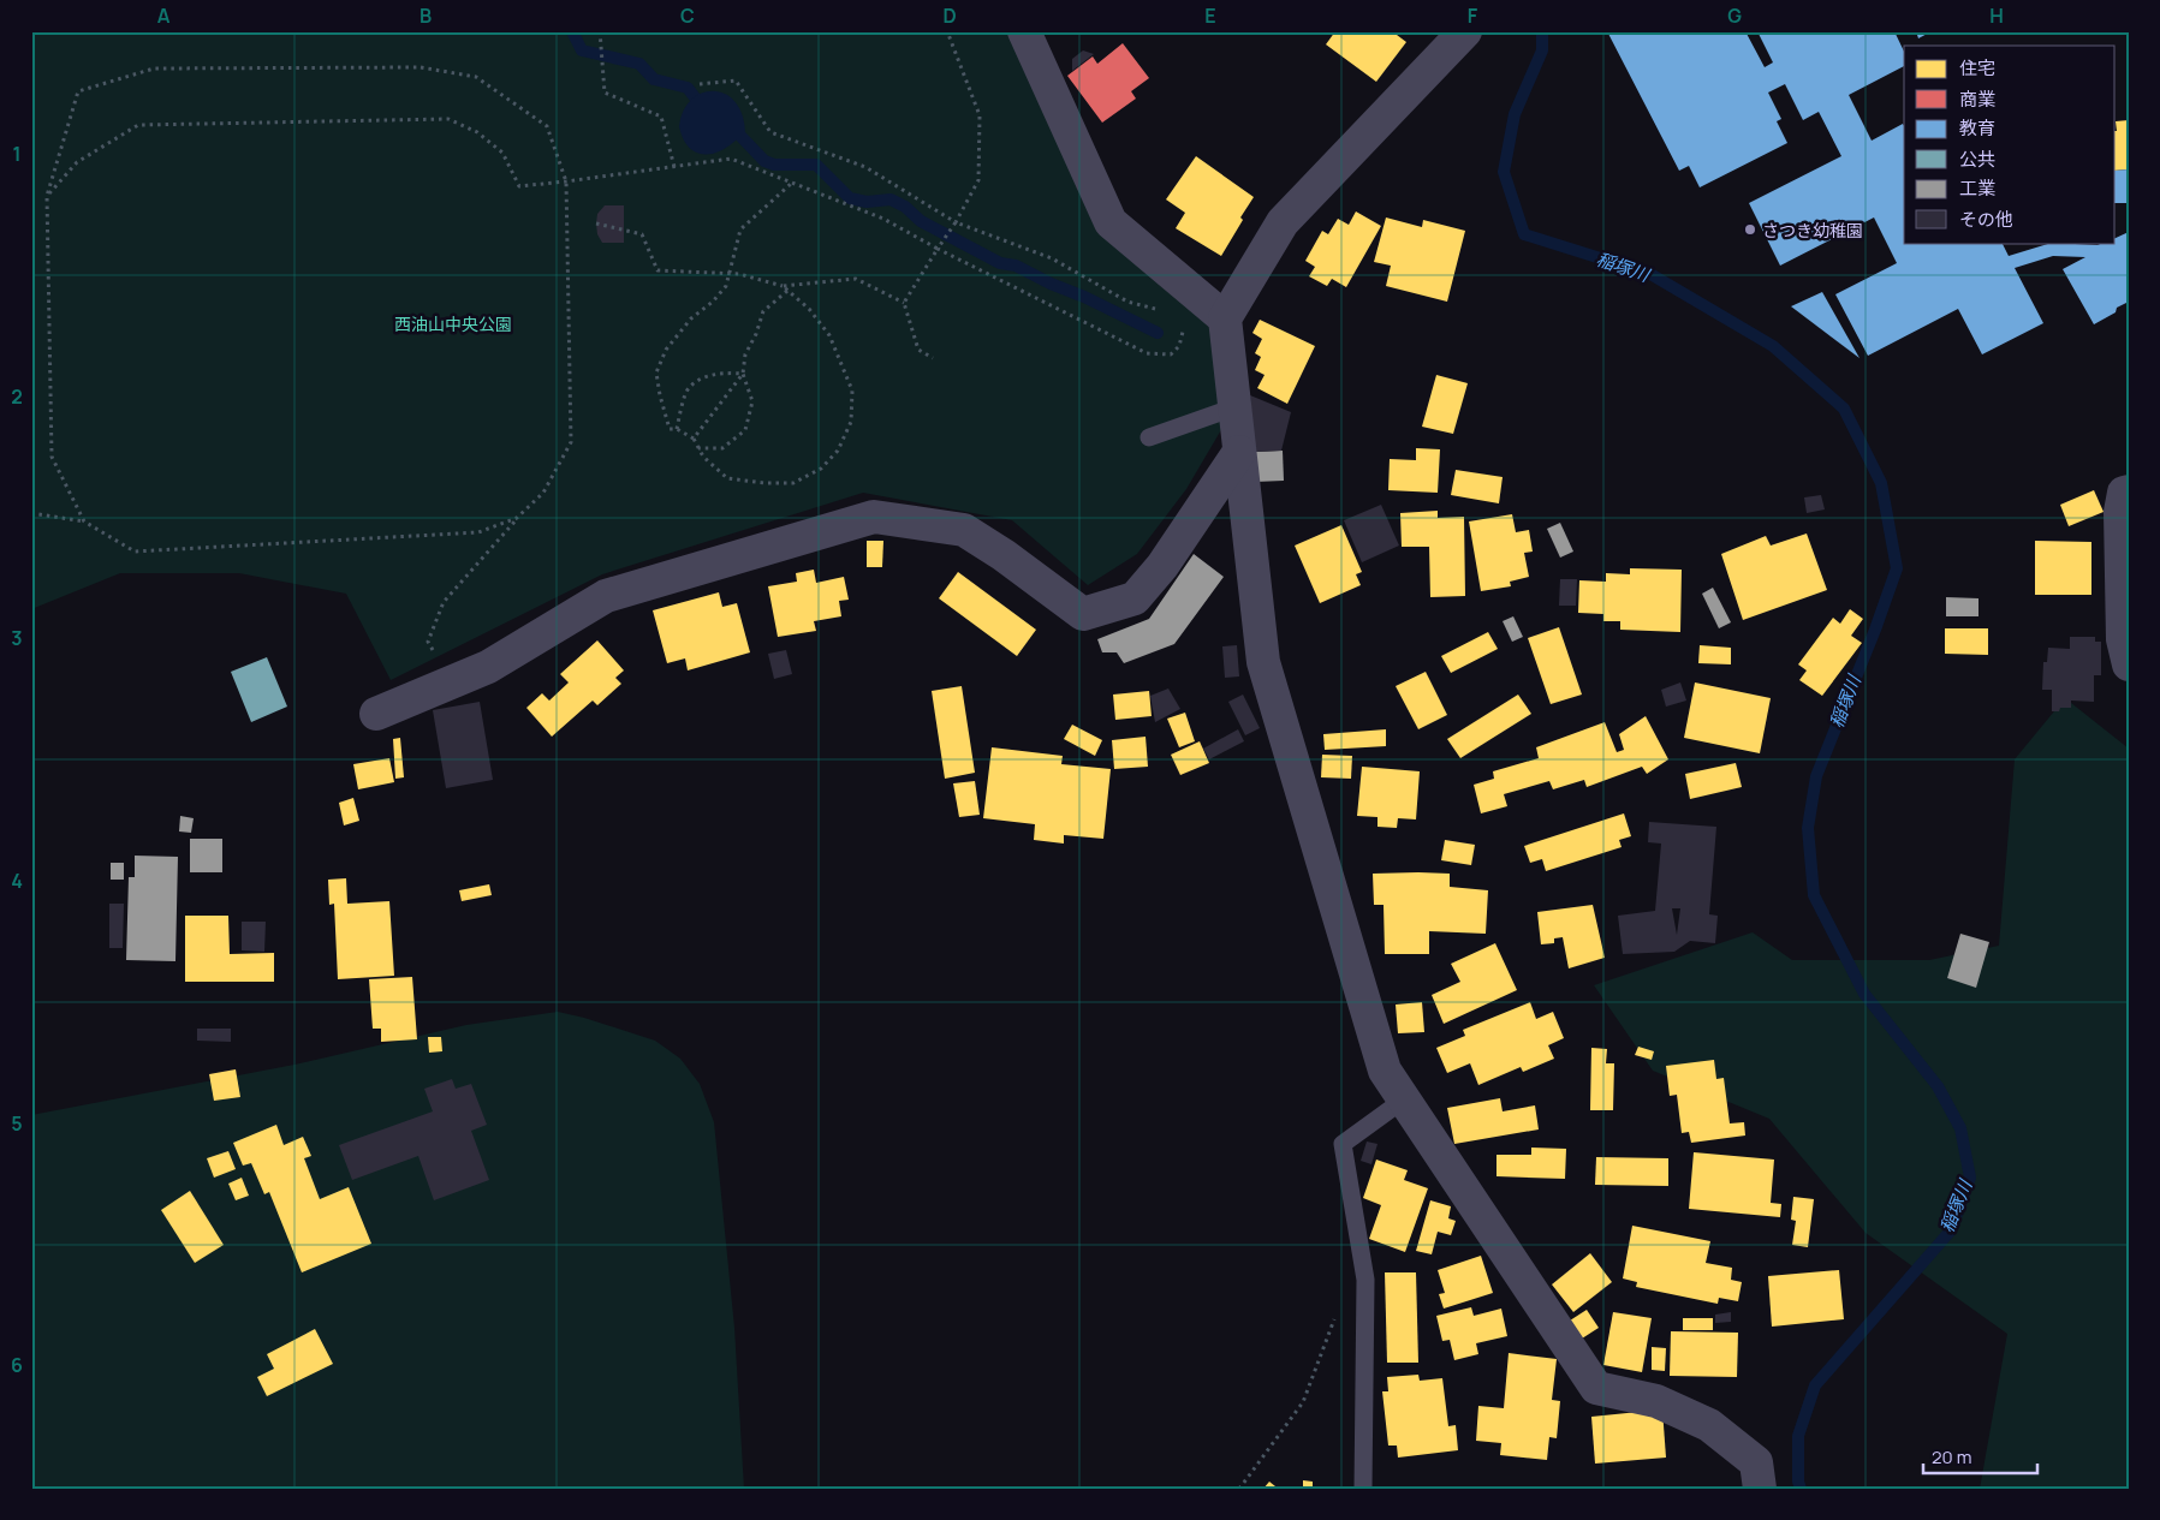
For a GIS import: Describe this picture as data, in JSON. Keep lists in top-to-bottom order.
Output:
{
  "water": ["稲塚川"],
  "parks": ["西油山中央公園"],
  "places": ["さつき幼稚園"],
  "legend": [
    "住宅",
    "商業",
    "教育",
    "公共",
    "工業",
    "その他"
  ],
  "scale_bar": "20 m",
  "grid": {
    "columns": [
      "A",
      "B",
      "C",
      "D",
      "E",
      "F",
      "G",
      "H"
    ],
    "rows": [
      "1",
      "2",
      "3",
      "4",
      "5",
      "6"
    ]
  }
}
